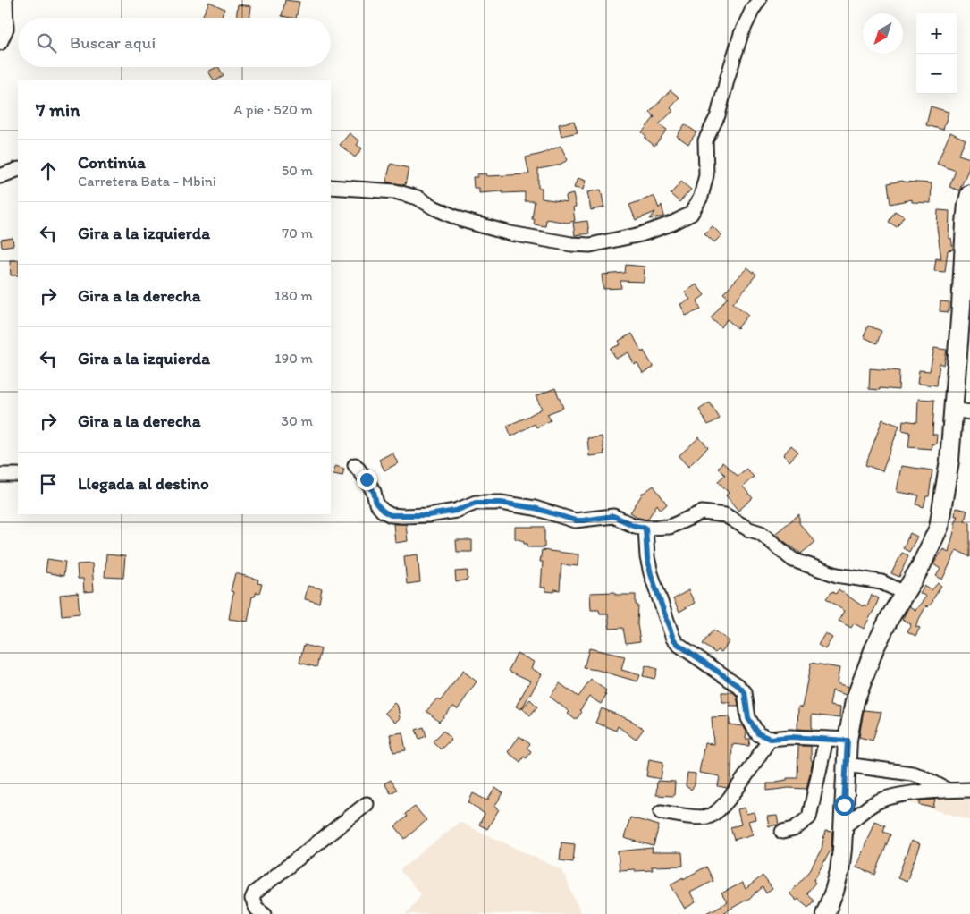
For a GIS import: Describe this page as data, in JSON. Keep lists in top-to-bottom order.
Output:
{
  "north": "bottom left",
  "page": {
    "map_buttons": ["+", "−"],
    "search": "Buscar aquí",
    "heading": ["7 min", "A pie · 520 m"],
    "list": [
      ["Continúa", "Carretera Bata - Mbini", "50 m"],
      ["Gira a la izquierda", "70 m"],
      ["Gira a la derecha", "180 m"],
      ["Gira a la izquierda", "190 m"],
      ["Gira a la derecha", "30 m"],
      "Llegada al destino"
    ]
  }
}
